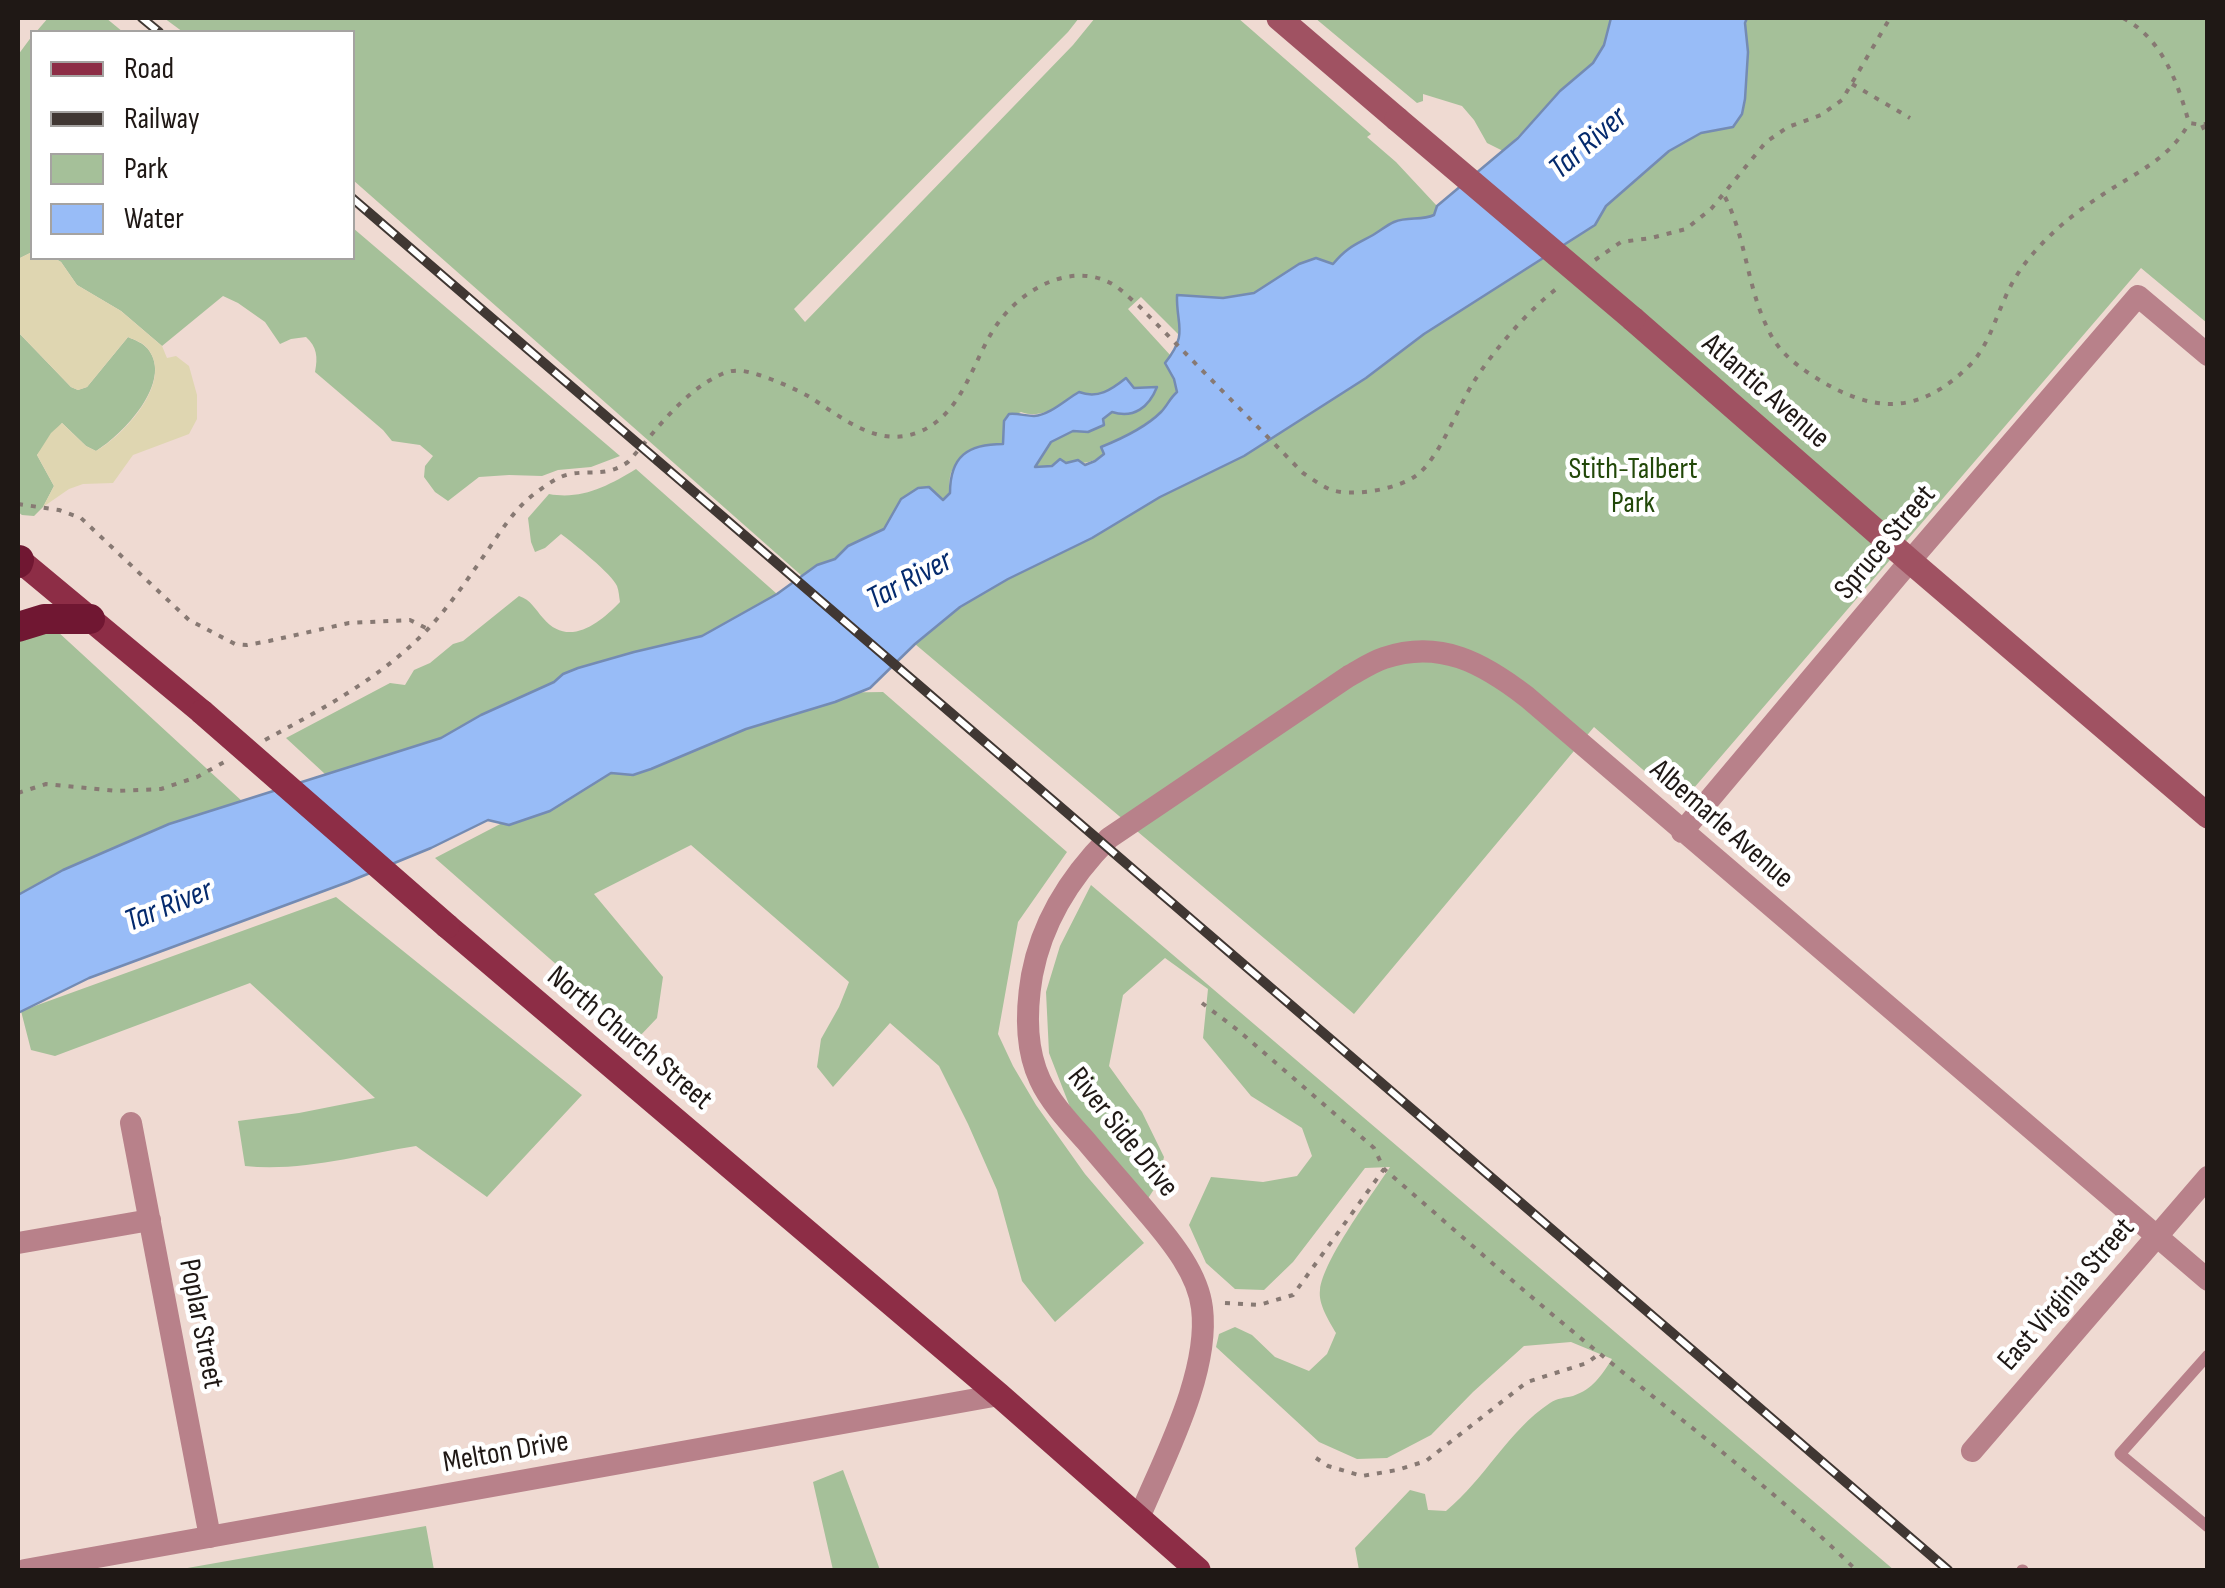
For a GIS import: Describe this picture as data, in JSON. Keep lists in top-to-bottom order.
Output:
{
  "streets": {
    "main road": ["Atlantic Avenue", "North Church Street"],
    "street": [
      "Spruce Street",
      "Albemarle Avenue",
      "River Side Drive",
      "East Virginia Street",
      "Poplar Street",
      "Melton Drive"
    ]
  },
  "crossings": [
    ["Atlantic Avenue", "Spruce Street"],
    ["Spruce Street", "Albemarle Avenue"],
    ["Albemarle Avenue", "River Side Drive"],
    ["Albemarle Avenue", "East Virginia Street"],
    ["North Church Street", "River Side Drive"],
    ["North Church Street", "Melton Drive"],
    ["Poplar Street", "Melton Drive"]
  ],
  "water": ["Tar River"],
  "parks": ["Stith-Talbert Park"],
  "legend": [
    "Road",
    "Railway",
    "Park",
    "Water"
  ]
}
